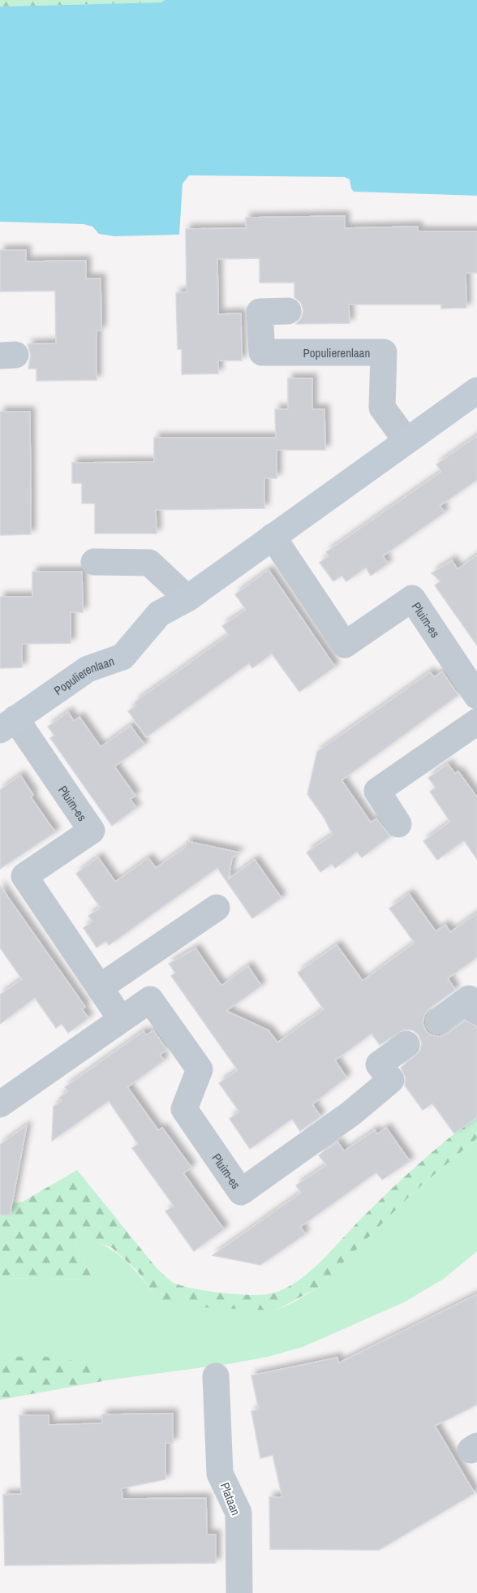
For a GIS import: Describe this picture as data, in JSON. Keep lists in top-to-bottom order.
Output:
{
  "streets": {
    "street": ["Populierenlaan", "Pluim-es", "Plataan"]
  },
  "crossings": [
    ["Populierenlaan", "Pluim-es"]
  ]
}
